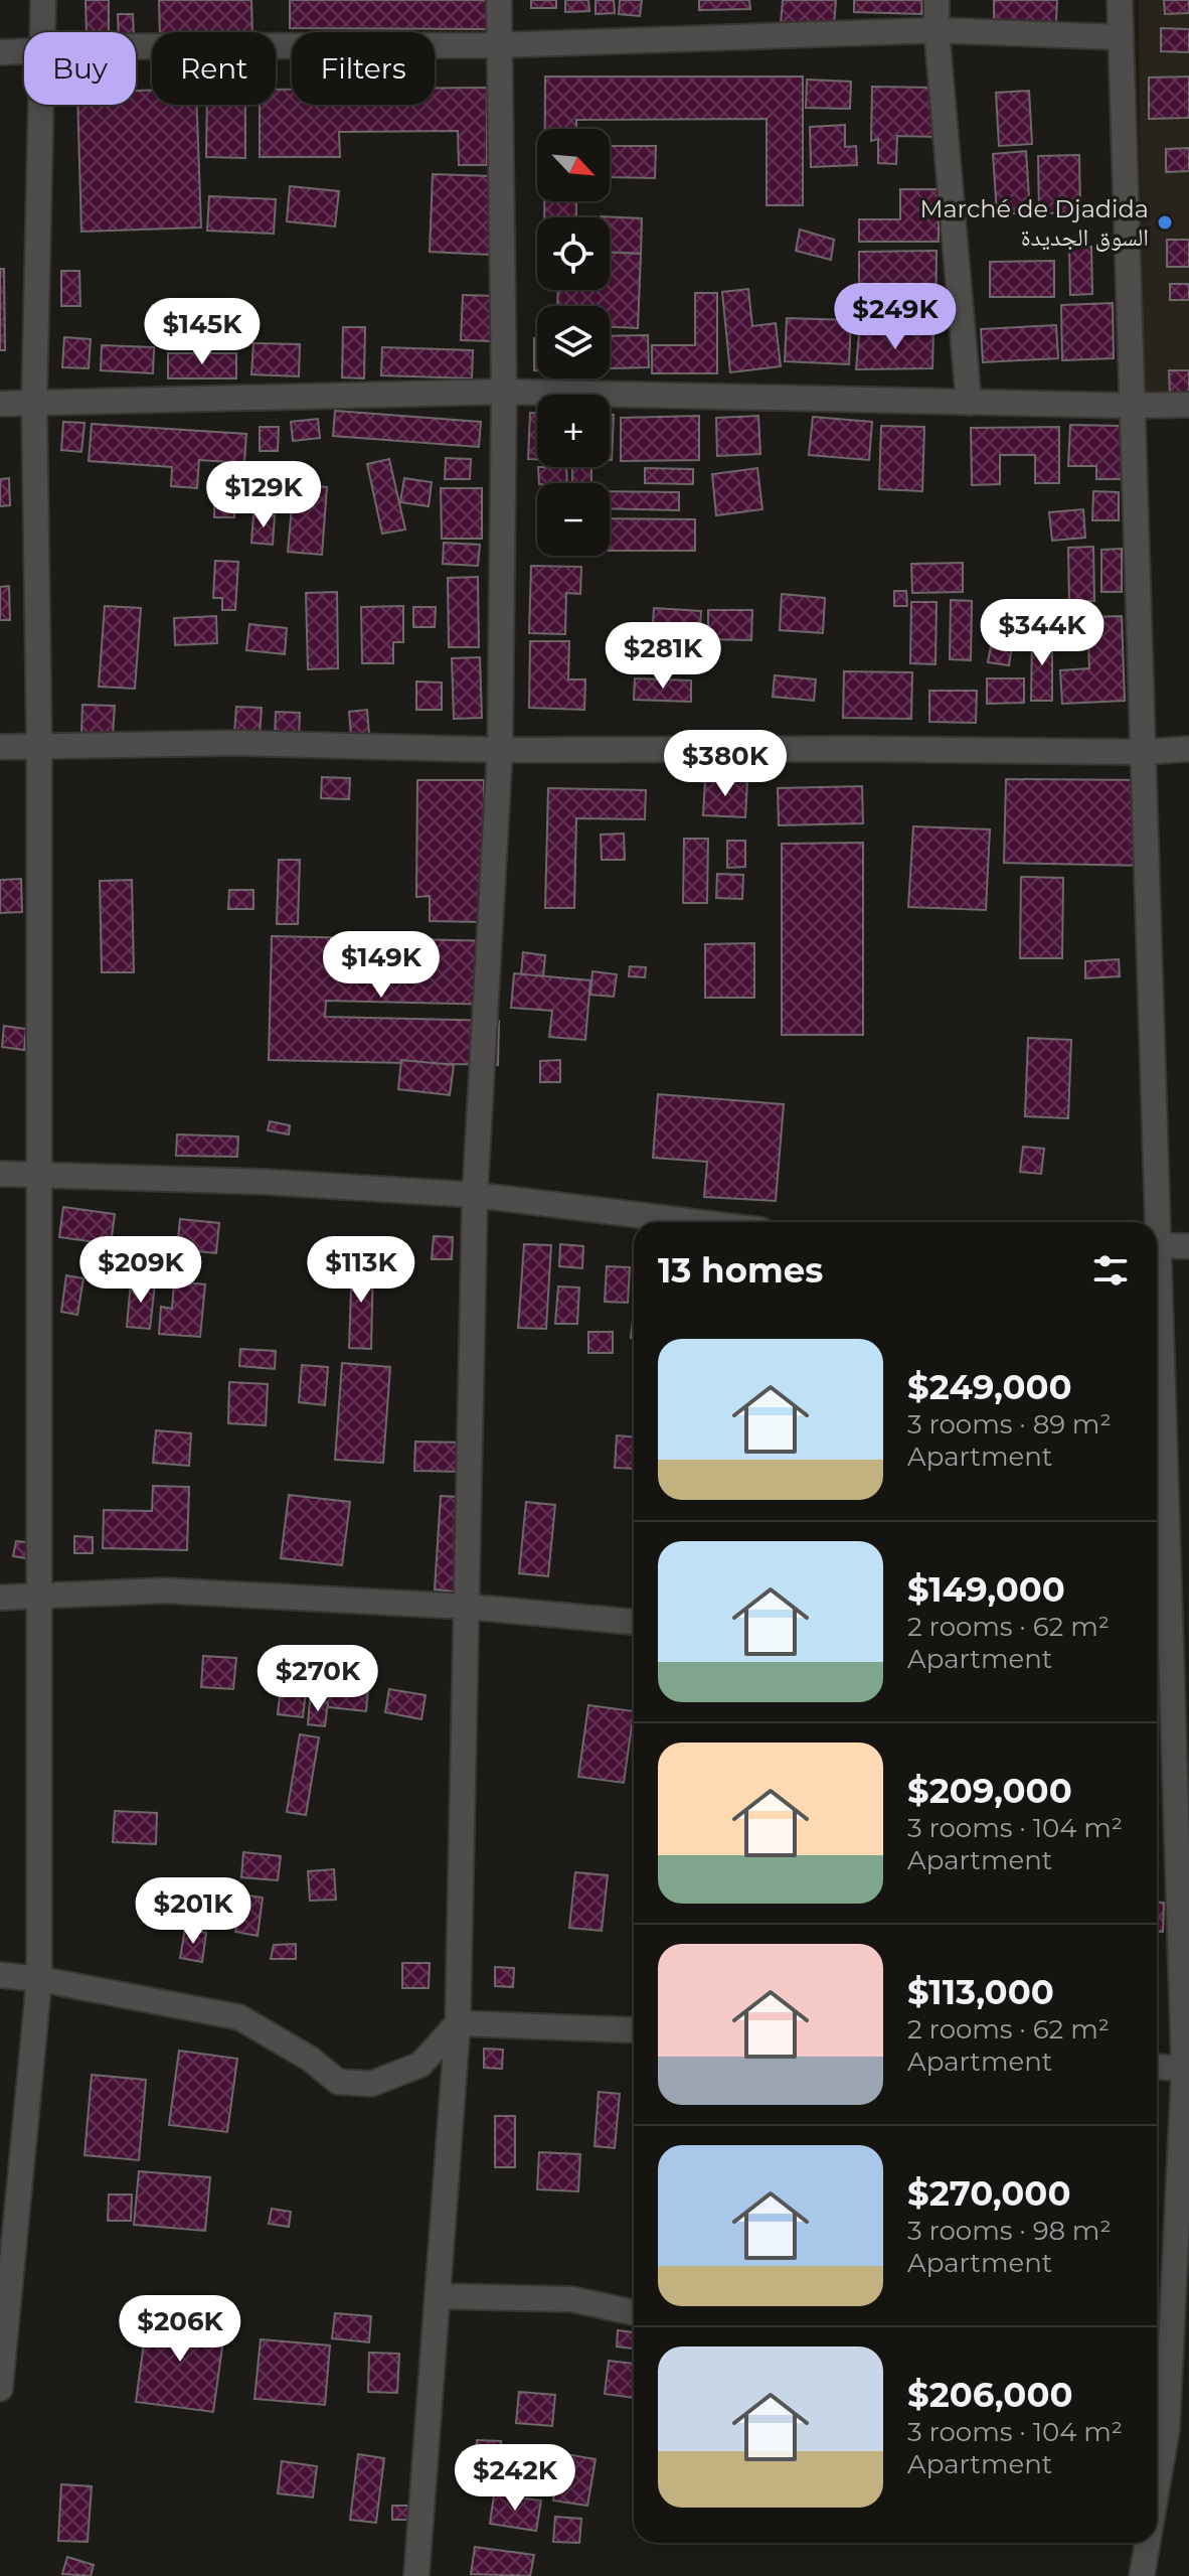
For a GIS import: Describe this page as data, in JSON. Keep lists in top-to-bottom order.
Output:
{
  "places": ["Marché de Djadida السوق الجديدة"],
  "north": "bottom right",
  "page": {
    "chip": ["Buy", "Rent", "Filters"],
    "map_buttons": ["+", "−"],
    "price": [
      "$249K",
      "$145K",
      "$129K",
      "$344K",
      "$281K",
      "$380K",
      "$149K",
      "$209K",
      "$113K",
      "$270K",
      "$201K",
      "$206K",
      "$242K"
    ],
    "heading": "13 homes",
    "list": [
      {
        "name": "$249,000",
        "note": "3 rooms · 89 m² · Apartment"
      },
      {
        "name": "$149,000",
        "note": "2 rooms · 62 m² · Apartment"
      },
      {
        "name": "$209,000",
        "note": "3 rooms · 104 m² · Apartment"
      },
      {
        "name": "$113,000",
        "note": "2 rooms · 62 m² · Apartment"
      },
      {
        "name": "$270,000",
        "note": "3 rooms · 98 m² · Apartment"
      },
      {
        "name": "$206,000",
        "note": "3 rooms · 104 m² · Apartment"
      }
    ]
  }
}
